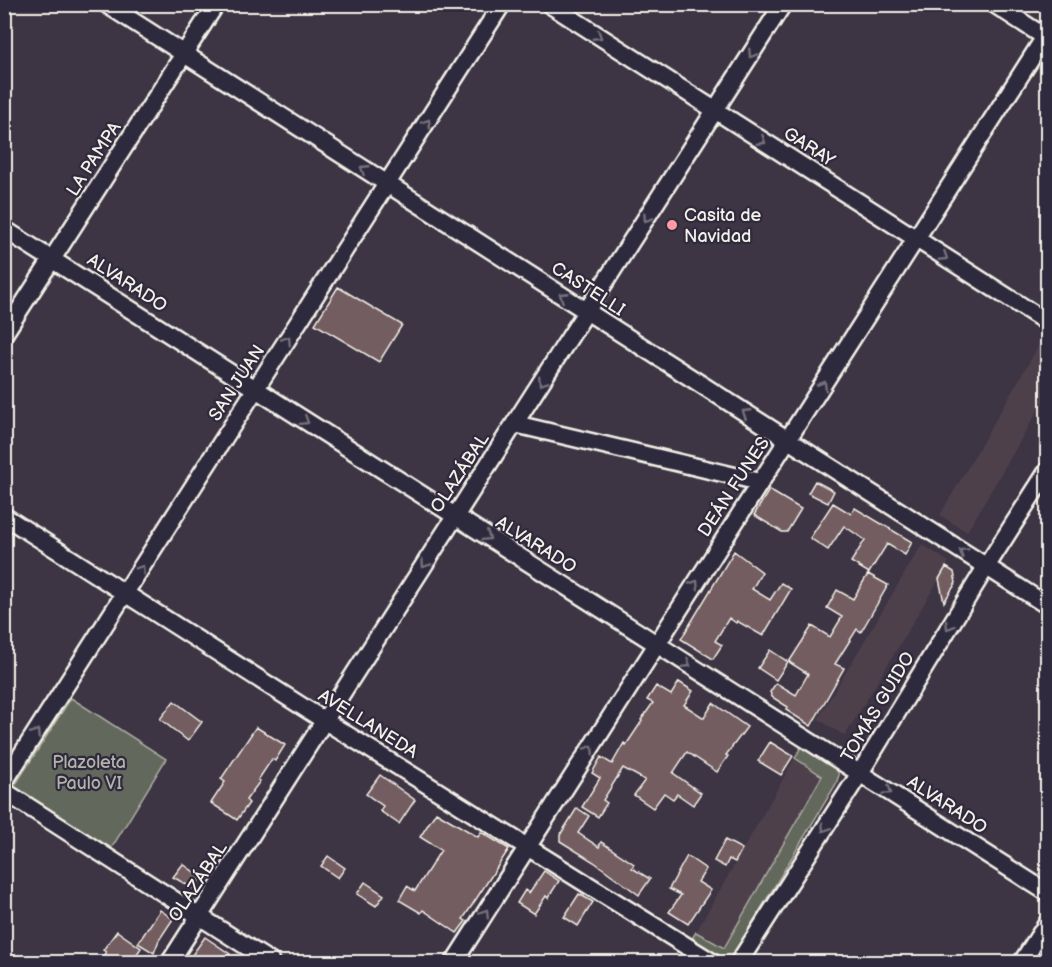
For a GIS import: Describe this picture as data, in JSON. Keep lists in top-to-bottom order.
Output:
{
  "streets": {
    "street": [
      "GARAY",
      "LA PAMPA",
      "ALVARADO",
      "CASTELLI",
      "SAN JUAN",
      "OLAZÁBAL",
      "DEÁN FUNES",
      "TOMÁS GUIDO",
      "AVELLANEDA"
    ]
  },
  "crossings": [
    ["GARAY", "OLAZÁBAL"],
    ["GARAY", "DEÁN FUNES"],
    ["LA PAMPA", "ALVARADO"],
    ["LA PAMPA", "CASTELLI"],
    ["ALVARADO", "SAN JUAN"],
    ["ALVARADO", "OLAZÁBAL"],
    ["ALVARADO", "DEÁN FUNES"],
    ["ALVARADO", "TOMÁS GUIDO"],
    ["CASTELLI", "SAN JUAN"],
    ["CASTELLI", "OLAZÁBAL"],
    ["CASTELLI", "DEÁN FUNES"],
    ["CASTELLI", "TOMÁS GUIDO"],
    ["SAN JUAN", "AVELLANEDA"],
    ["OLAZÁBAL", "AVELLANEDA"],
    ["DEÁN FUNES", "AVELLANEDA"]
  ],
  "one_way": [
    "GARAY",
    "ALVARADO",
    "CASTELLI",
    "SAN JUAN",
    "OLAZÁBAL",
    "DEÁN FUNES",
    "TOMÁS GUIDO"
  ],
  "parks": ["Plazoleta Paulo VI"],
  "places": ["Casita de Navidad"]
}
